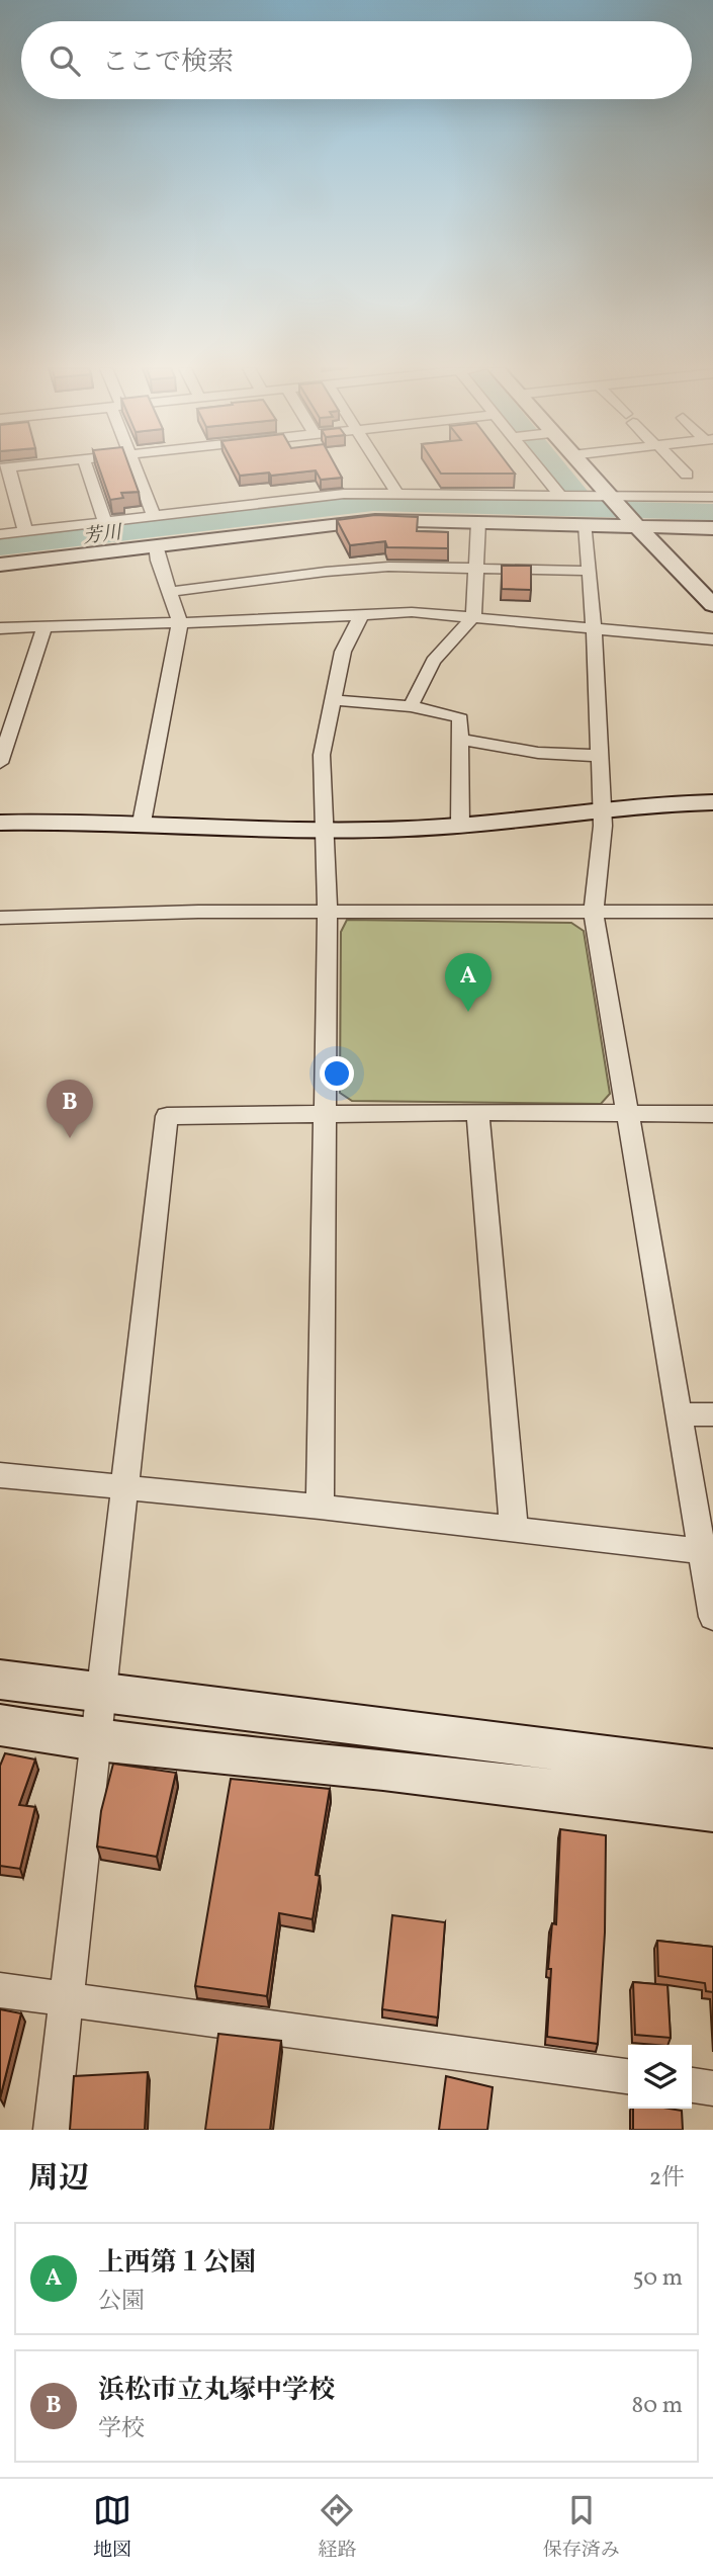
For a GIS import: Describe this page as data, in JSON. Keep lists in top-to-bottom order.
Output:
{
  "water": ["芳川"],
  "page": {
    "search": "ここで検索",
    "pins": ["A", "B"],
    "heading": ["周辺", "2件"],
    "list": [
      {
        "mark": "A",
        "name": "上西第１公園",
        "note": "公園",
        "value": "50 m"
      },
      {
        "mark": "B",
        "name": "浜松市立丸塚中学校",
        "note": "学校",
        "value": "80 m"
      }
    ],
    "nav": ["地図", "経路", "保存済み"]
  }
}
